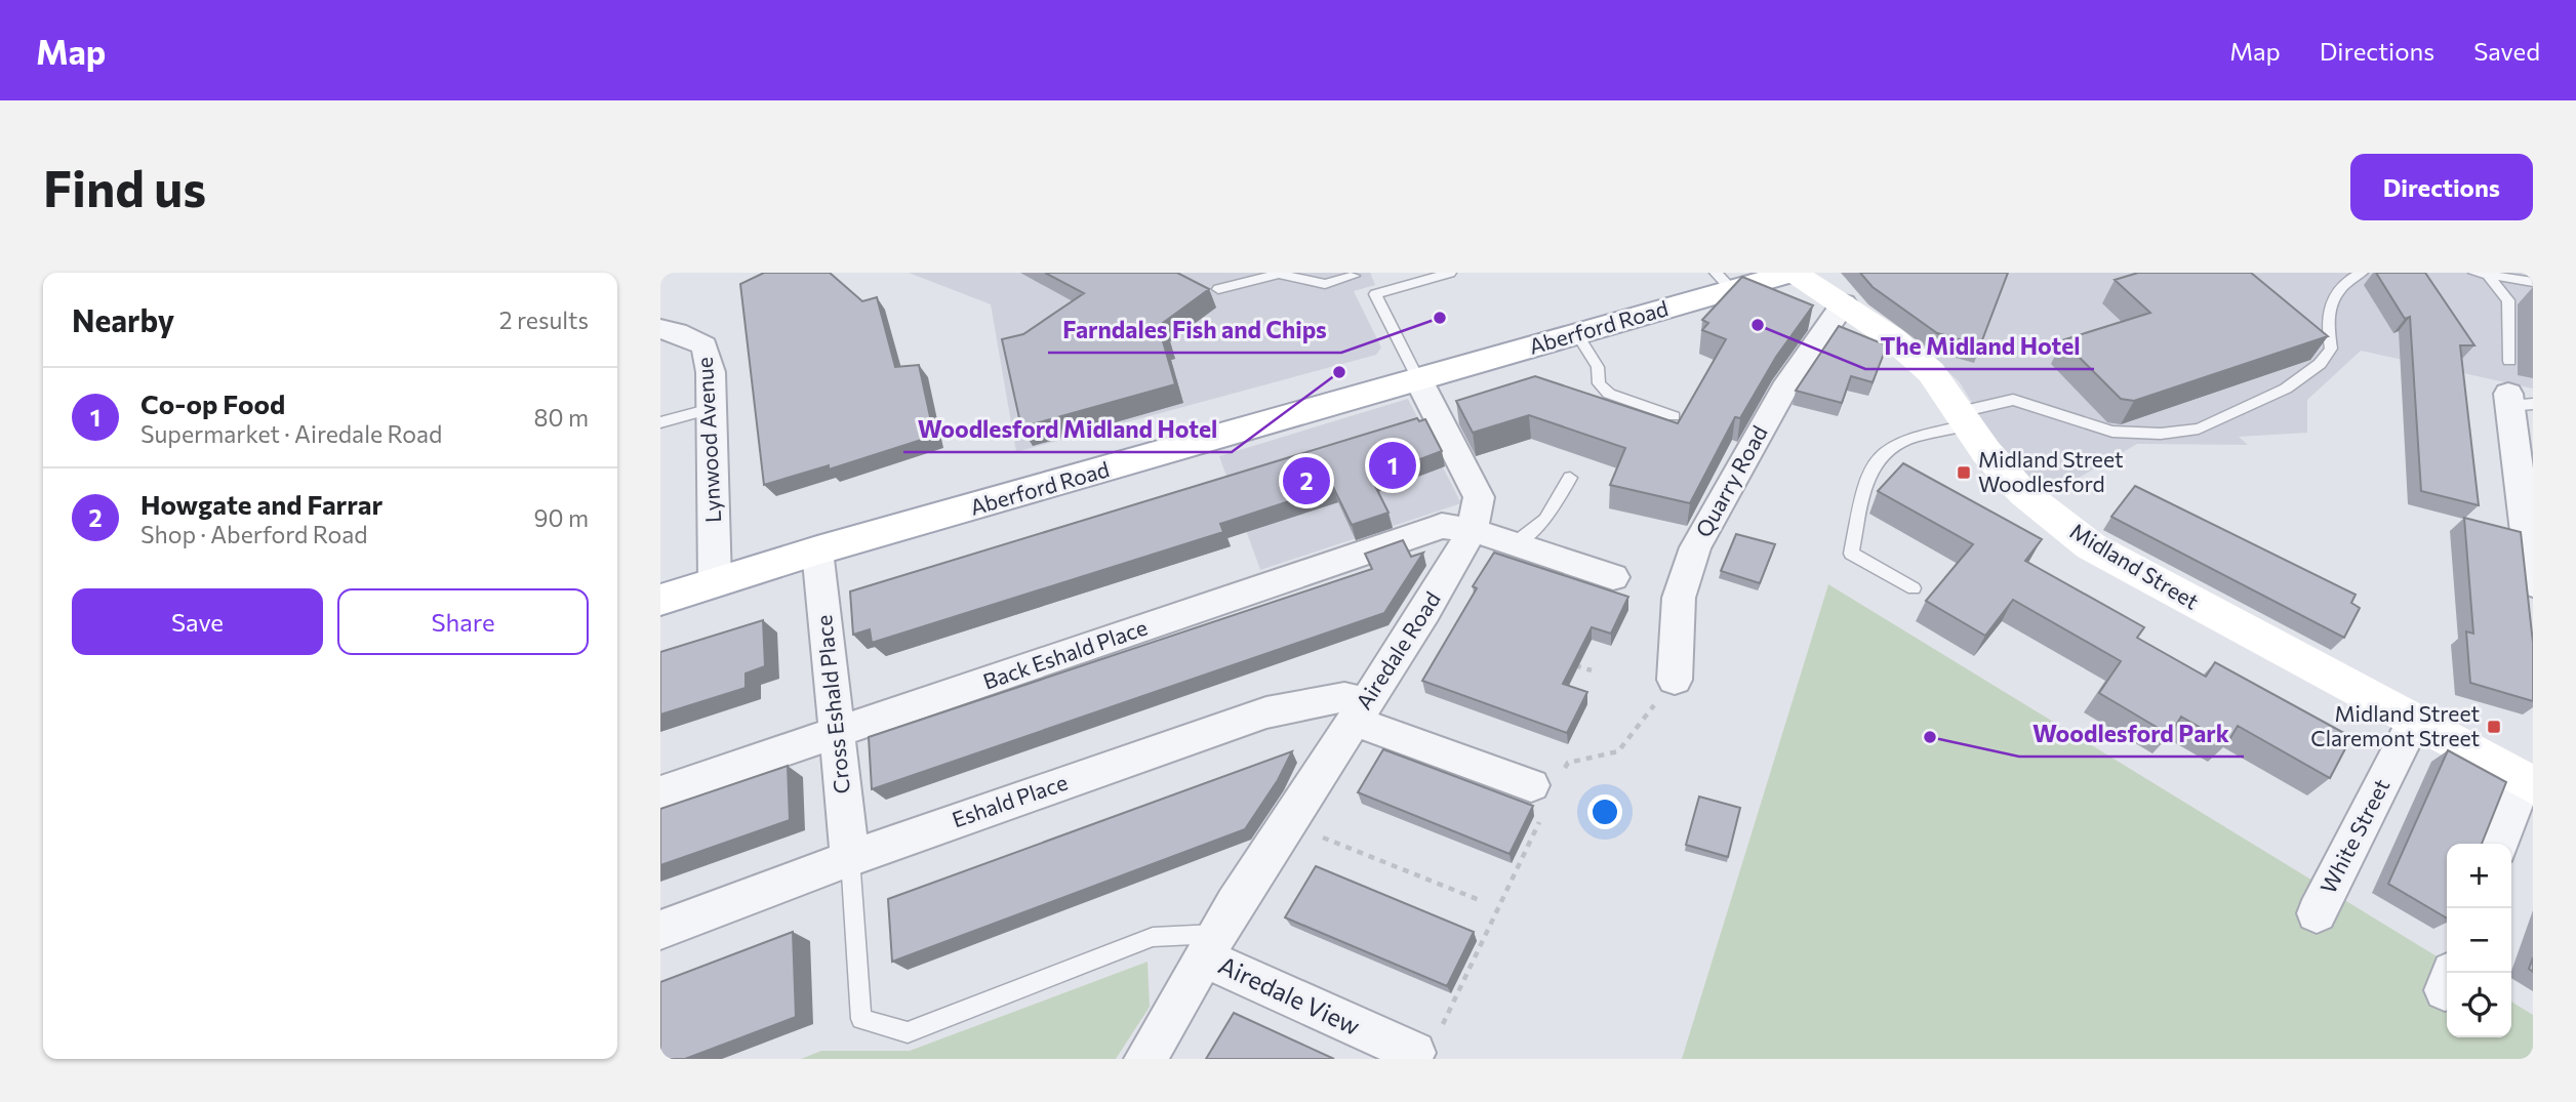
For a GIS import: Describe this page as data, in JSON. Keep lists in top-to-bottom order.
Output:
{
  "streets": {
    "main road": ["Aberford Road", "Midland Street"],
    "street": [
      "Lynwood Avenue",
      "Quarry Road",
      "Airedale Road",
      "Back Eshald Place",
      "Cross Eshald Place",
      "Eshald Place",
      "White Street",
      "Airedale View"
    ]
  },
  "crossings": [
    ["Aberford Road", "Lynwood Avenue"],
    ["Aberford Road", "Midland Street"],
    ["Aberford Road", "Airedale Road"],
    ["Aberford Road", "Cross Eshald Place"],
    ["Quarry Road", "Midland Street"],
    ["Midland Street", "White Street"],
    ["Airedale Road", "Back Eshald Place"],
    ["Airedale Road", "Eshald Place"],
    ["Airedale Road", "Airedale View"],
    ["Back Eshald Place", "Cross Eshald Place"],
    ["Cross Eshald Place", "Eshald Place"]
  ],
  "places": {
    "other": [
      "Farndales Fish and Chips",
      "The Midland Hotel",
      "Woodlesford Midland Hotel",
      "Woodlesford Park"
    ],
    "transit": ["Midland Street Woodlesford", "Midland Street Claremont Street"]
  },
  "page": {
    "header": "Map",
    "nav": ["Map", "Directions", "Saved"],
    "buttons": [
      "Directions",
      ["Save", "Share"]
    ],
    "title": "Find us",
    "heading": ["Nearby", "2 results"],
    "list": [
      {
        "mark": "1",
        "name": "Co-op Food",
        "note": "Supermarket · Airedale Road",
        "value": "80 m"
      },
      {
        "mark": "2",
        "name": "Howgate and Farrar",
        "note": "Shop · Aberford Road",
        "value": "90 m"
      }
    ],
    "pins": ["1", "2"],
    "map_buttons": ["+", "−"]
  }
}
